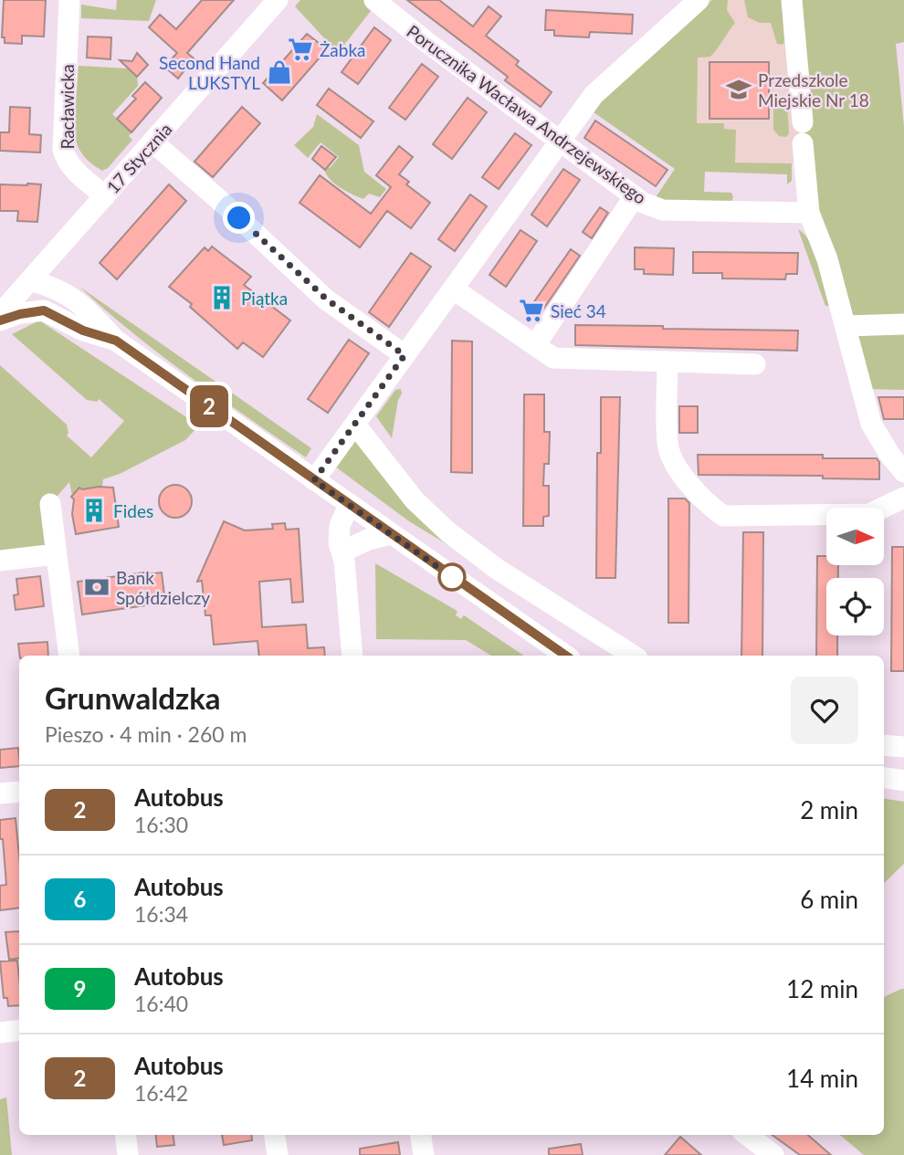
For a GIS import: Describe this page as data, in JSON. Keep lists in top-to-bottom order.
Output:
{
  "streets": {
    "street": ["Racławicka", "Porucznika Wacława Andrzejewskiego", "17 Stycznia"]
  },
  "crossings": [
    ["Racławicka", "17 Stycznia"]
  ],
  "places": {
    "supermarket": ["Żabka", "Sieć 34"],
    "shop": ["Second Hand LUKSTYL"],
    "school or university": ["Przedszkole Miejskie Nr 18"],
    "building": ["Piątka", "Fides"],
    "bank": ["Bank Spółdzielczy"]
  },
  "lines": ["bus line 2"],
  "north": "right",
  "page": {
    "on_map": "2",
    "heading": ["Grunwaldzka", "Pieszo · 4 min · 260 m"],
    "list": [
      {
        "mark": "2",
        "name": "Autobus",
        "note": "16:30",
        "value": "2 min"
      },
      {
        "mark": "6",
        "name": "Autobus",
        "note": "16:34",
        "value": "6 min"
      },
      {
        "mark": "9",
        "name": "Autobus",
        "note": "16:40",
        "value": "12 min"
      },
      {
        "mark": "2",
        "name": "Autobus",
        "note": "16:42",
        "value": "14 min"
      }
    ]
  }
}
